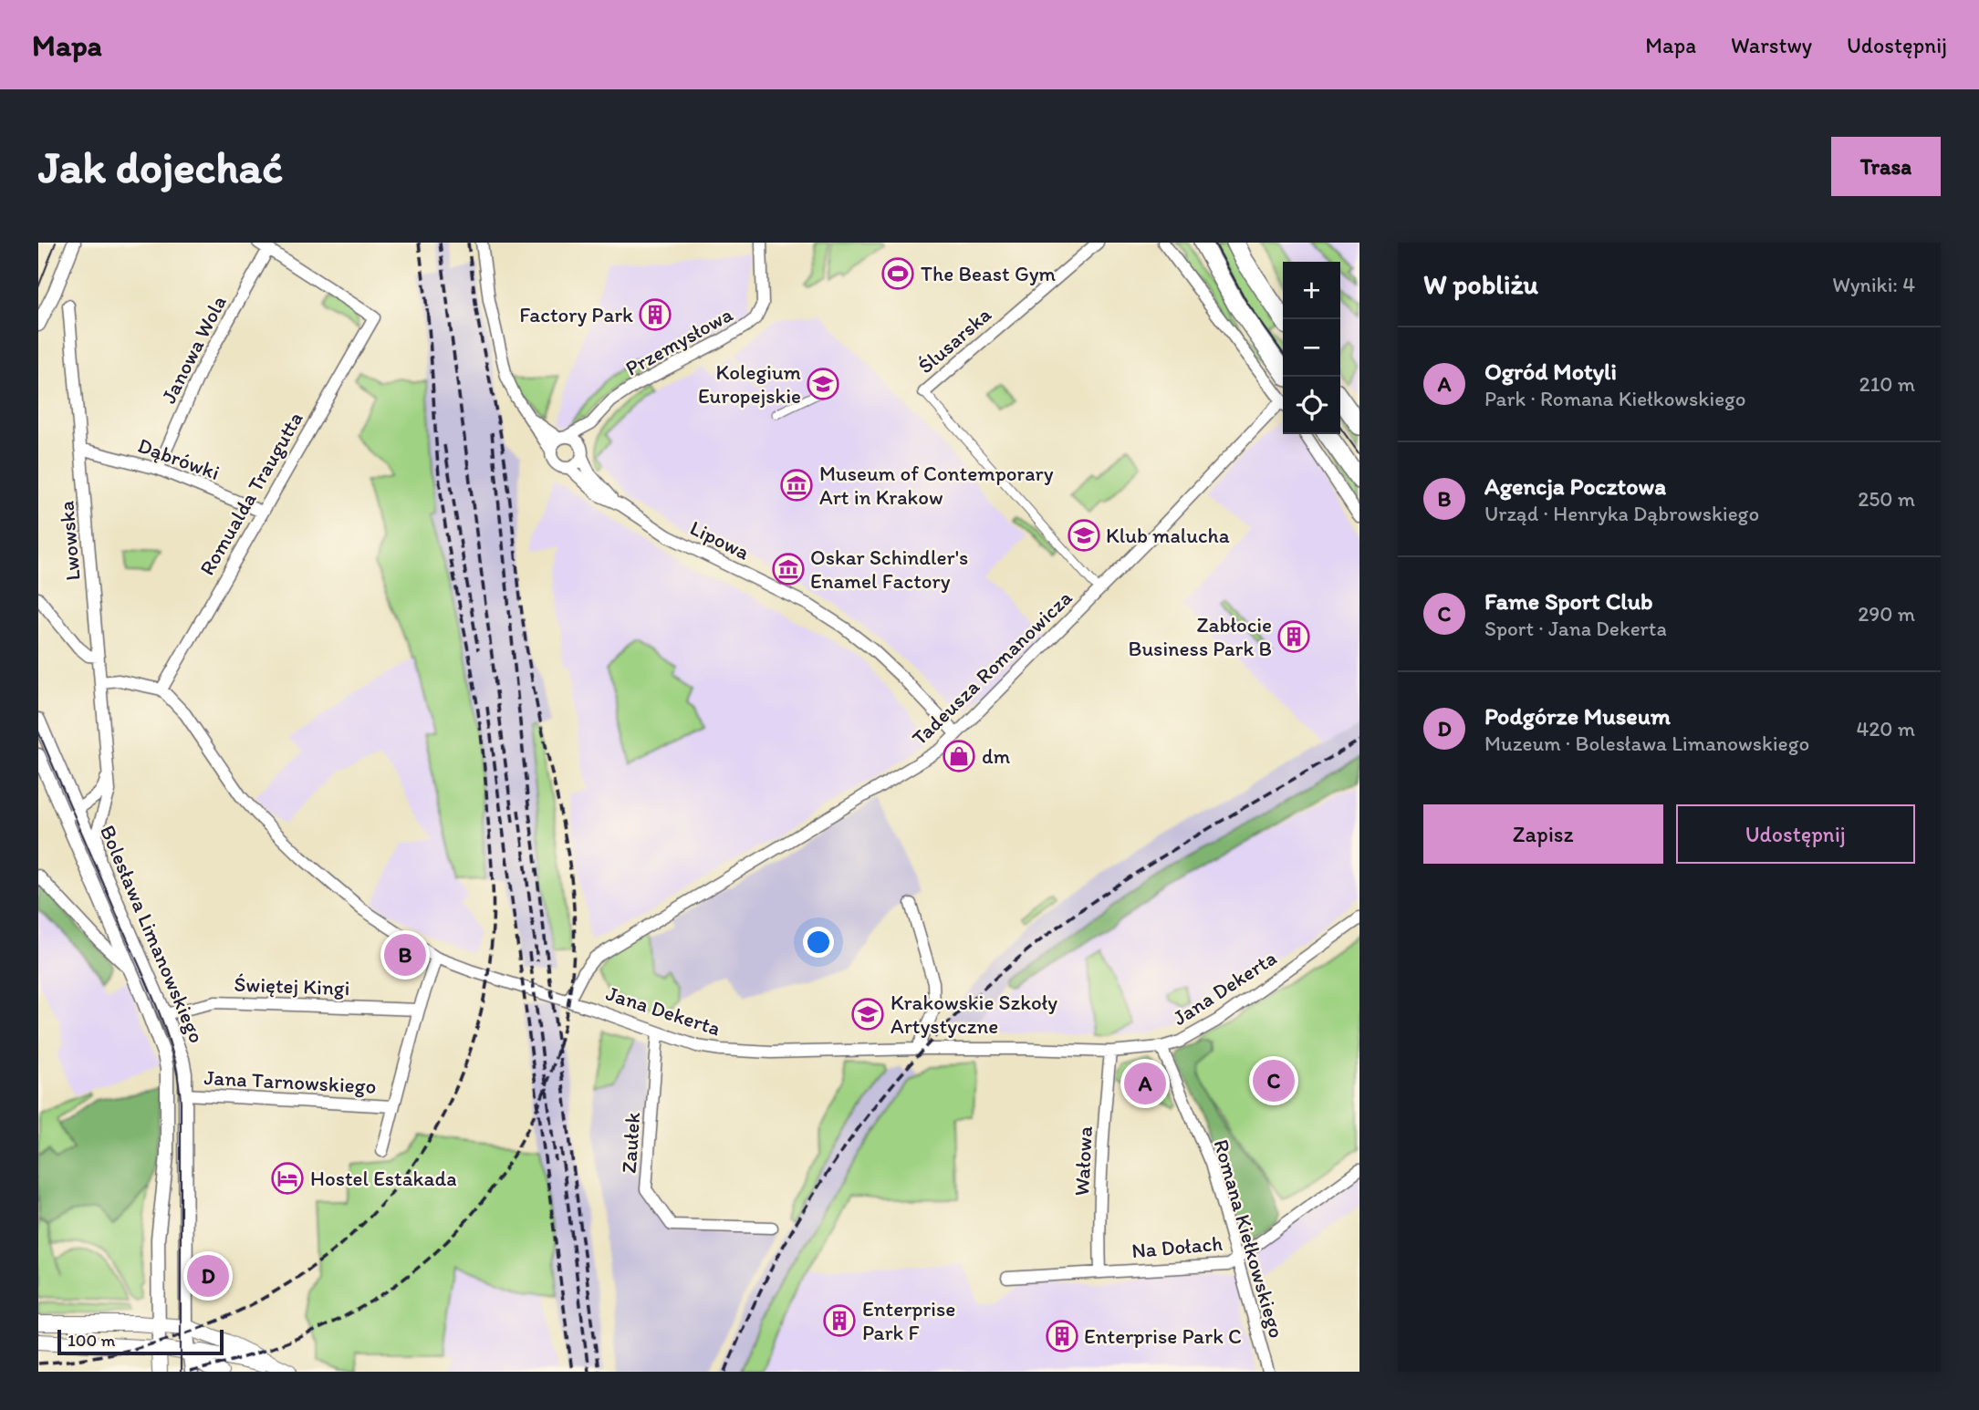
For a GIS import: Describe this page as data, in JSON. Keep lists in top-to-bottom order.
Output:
{
  "streets": {
    "street": [
      "Ślusarska",
      "Przemysłowa",
      "Janowa Wola",
      "Dąbrówki",
      "Romualda Traugutta",
      "Lipowa",
      "Lwowska",
      "Tadeusza Romanowicza",
      "Bolesława Limanowskiego",
      "Świętej Kingi",
      "Jana Dekerta",
      "Jana Tarnowskiego",
      "Zaułek",
      "Wałowa",
      "Romana Kiełkowskiego",
      "Na Dołach"
    ]
  },
  "crossings": [
    ["Przemysłowa", "Lipowa"],
    ["Janowa Wola", "Dąbrówki"],
    ["Janowa Wola", "Romualda Traugutta"],
    ["Dąbrówki", "Romualda Traugutta"],
    ["Dąbrówki", "Lwowska"],
    ["Romualda Traugutta", "Jana Dekerta"],
    ["Lipowa", "Tadeusza Romanowicza"],
    ["Lwowska", "Bolesława Limanowskiego"],
    ["Tadeusza Romanowicza", "Jana Dekerta"],
    ["Bolesława Limanowskiego", "Świętej Kingi"],
    ["Bolesława Limanowskiego", "Jana Tarnowskiego"],
    ["Jana Dekerta", "Zaułek"],
    ["Jana Dekerta", "Wałowa"],
    ["Jana Dekerta", "Romana Kiełkowskiego"],
    ["Wałowa", "Na Dołach"],
    ["Romana Kiełkowskiego", "Na Dołach"]
  ],
  "places": {
    "sports": ["The Beast Gym"],
    "building": [
      "Factory Park",
      "Zabłocie Business Park B",
      "Enterprise Park F",
      "Enterprise Park C"
    ],
    "school or university": ["Kolegium Europejskie", "Klub malucha", "Krakowskie Szkoły Artystyczne"],
    "museum": ["Museum of Contemporary Art in Krakow", "Oskar Schindler's Enamel Factory"],
    "shop": ["dm"],
    "hotel": ["Hostel Estakada"]
  },
  "scale_bar": "100 m",
  "page": {
    "header": "Mapa",
    "nav": ["Mapa", "Warstwy", "Udostępnij"],
    "buttons": [
      "Trasa",
      ["Zapisz", "Udostępnij"]
    ],
    "title": "Jak dojechać",
    "heading": ["W pobliżu", "Wyniki: 4"],
    "map_buttons": ["+", "−"],
    "list": [
      {
        "mark": "A",
        "name": "Ogród Motyli",
        "note": "Park · Romana Kiełkowskiego",
        "value": "210 m"
      },
      {
        "mark": "B",
        "name": "Agencja Pocztowa",
        "note": "Urząd · Henryka Dąbrowskiego",
        "value": "250 m"
      },
      {
        "mark": "C",
        "name": "Fame Sport Club",
        "note": "Sport · Jana Dekerta",
        "value": "290 m"
      },
      {
        "mark": "D",
        "name": "Podgórze Museum",
        "note": "Muzeum · Bolesława Limanowskiego",
        "value": "420 m"
      }
    ],
    "pins": [
      "B",
      "C",
      "A",
      "D"
    ],
    "scale": "100 m"
  }
}
